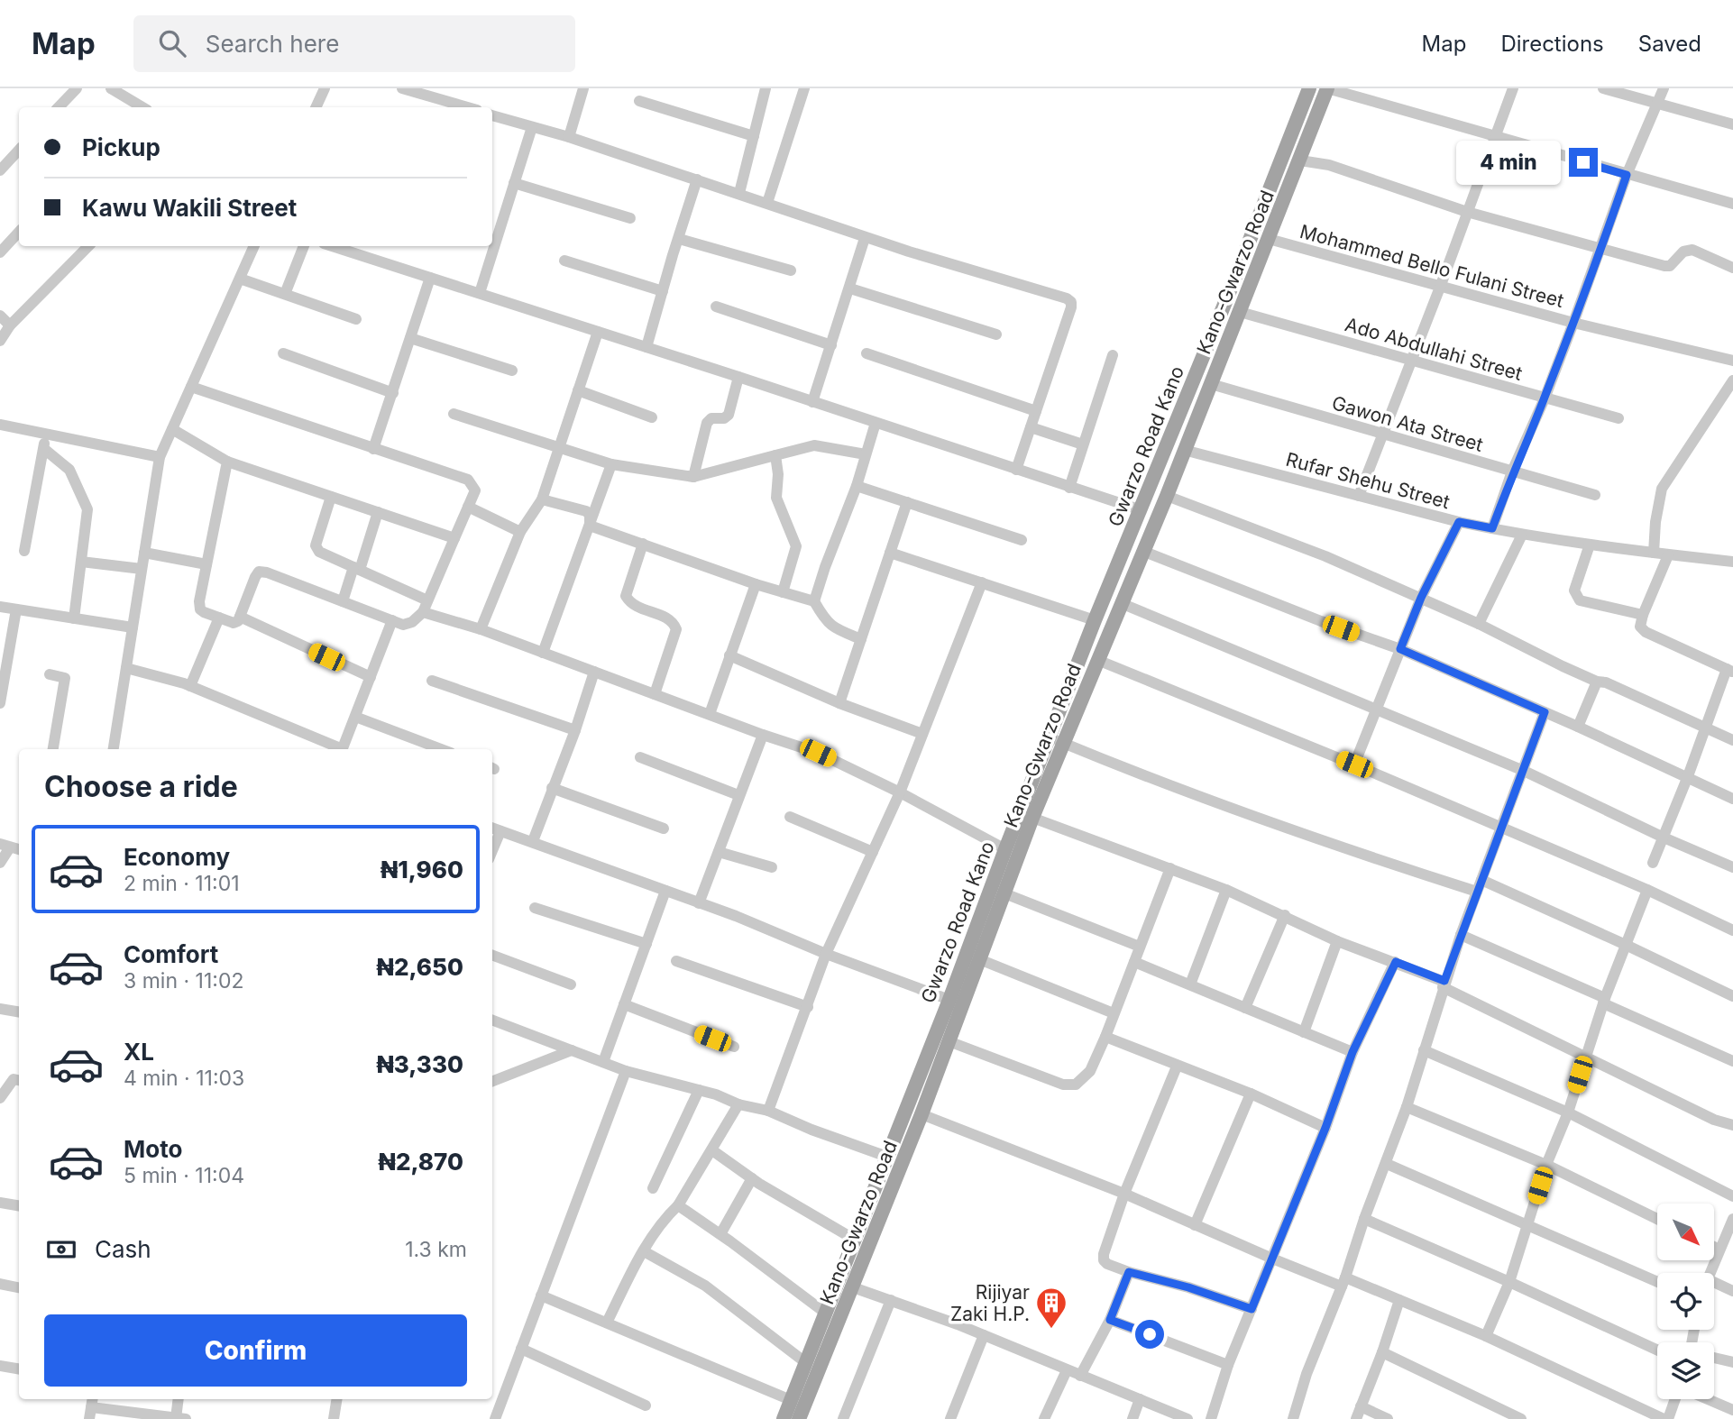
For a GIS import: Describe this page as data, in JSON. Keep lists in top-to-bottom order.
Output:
{
  "streets": {
    "main road": ["Kano-Gwarzo Road", "Gwarzo Road Kano"],
    "street": [
      "Mohammed Bello Fulani Street",
      "Ado Abdullahi Street",
      "Gawon Ata Street",
      "Rufar Shehu Street"
    ]
  },
  "crossings": [
    ["Mohammed Bello Fulani Street", "Kano-Gwarzo Road"],
    ["Kano-Gwarzo Road", "Ado Abdullahi Street"],
    ["Kano-Gwarzo Road", "Gawon Ata Street"],
    ["Kano-Gwarzo Road", "Gwarzo Road Kano"],
    ["Kano-Gwarzo Road", "Rufar Shehu Street"]
  ],
  "places": {
    "building": ["Rijiyar Zaki H.P."]
  },
  "north": "bottom right",
  "page": {
    "header": "Map",
    "search": "Search here",
    "nav": ["Map", "Directions", "Saved"],
    "banner": ["Pickup", "Kawu Wakili Street"],
    "bubble": "4 min",
    "heading": "Choose a ride",
    "list": [
      {
        "name": "Economy",
        "note": "2 min · 11:01",
        "value": "₦1,960"
      },
      {
        "name": "Comfort",
        "note": "3 min · 11:02",
        "value": "₦2,650"
      },
      {
        "name": "XL",
        "note": "4 min · 11:03",
        "value": "₦3,330"
      },
      {
        "name": "Moto",
        "note": "5 min · 11:04",
        "value": "₦2,870"
      }
    ],
    "pay": ["Cash", "1.3 km"],
    "buttons": "Confirm"
  }
}
